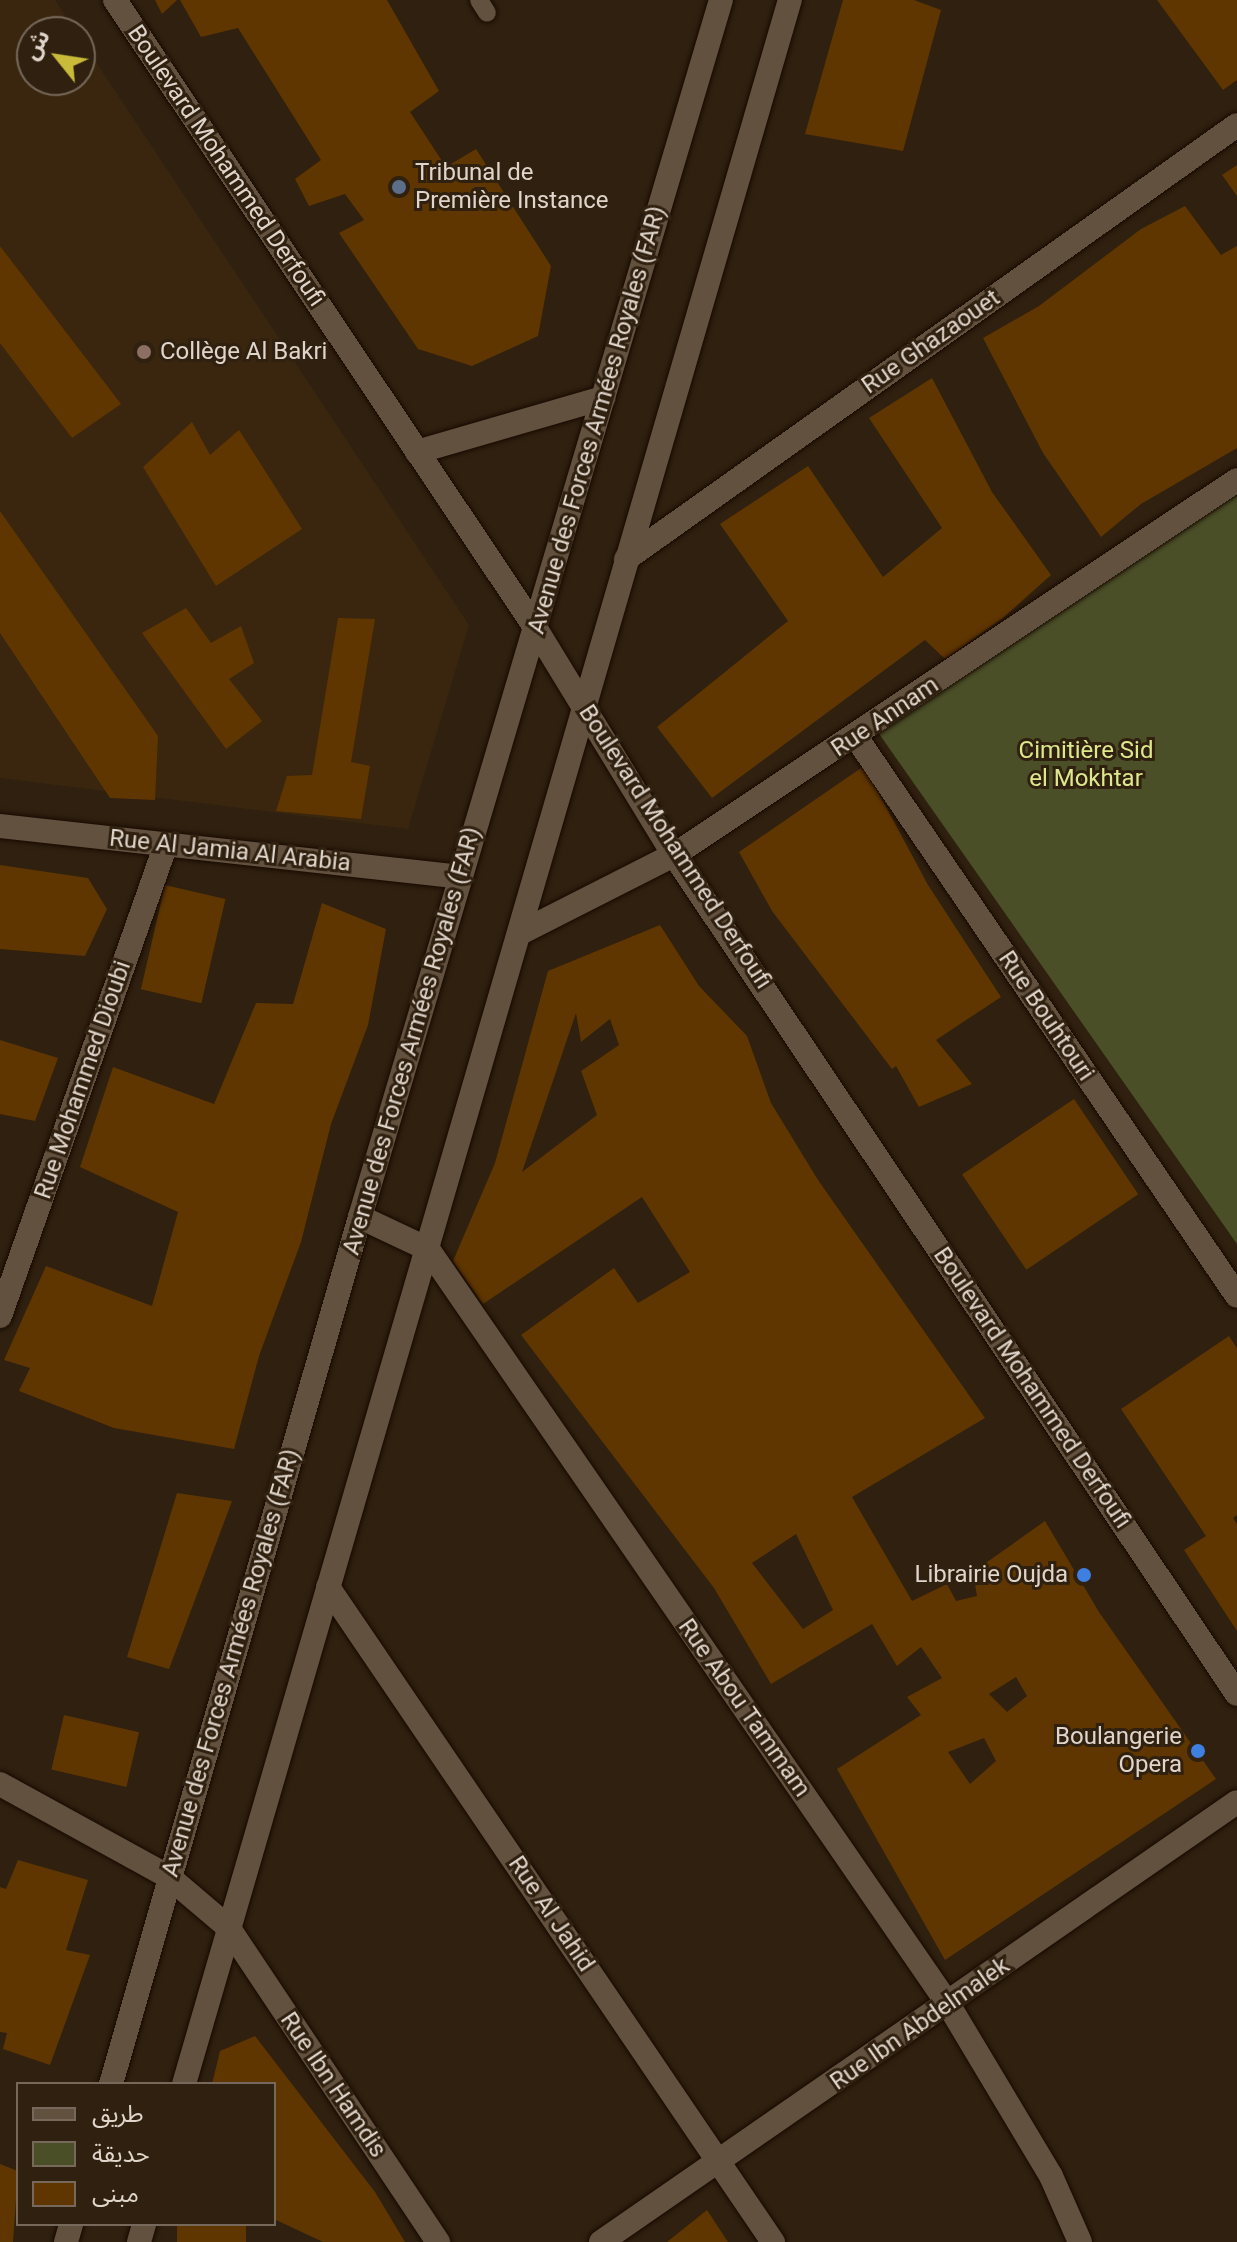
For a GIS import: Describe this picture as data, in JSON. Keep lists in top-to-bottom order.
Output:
{
  "streets": {
    "street": [
      "Boulevard Mohammed Derfoufi",
      "Rue Ghazaouet",
      "Avenue des Forces Armées Royales (FAR)",
      "Rue Annam",
      "Rue Al Jamia Al Arabia",
      "Rue Bouhtouri",
      "Rue Mohammed Dioubi",
      "Rue Abou Tammam",
      "Rue Al Jahid",
      "Rue Ibn Abdelmalek",
      "Rue Ibn Hamdis"
    ]
  },
  "crossings": [
    ["Boulevard Mohammed Derfoufi", "Avenue des Forces Armées Royales (FAR)"],
    ["Boulevard Mohammed Derfoufi", "Rue Annam"],
    ["Avenue des Forces Armées Royales (FAR)", "Rue Al Jamia Al Arabia"],
    ["Avenue des Forces Armées Royales (FAR)", "Rue Ibn Hamdis"],
    ["Rue Annam", "Rue Bouhtouri"],
    ["Rue Al Jamia Al Arabia", "Rue Mohammed Dioubi"],
    ["Rue Abou Tammam", "Rue Ibn Abdelmalek"],
    ["Rue Al Jahid", "Rue Ibn Abdelmalek"]
  ],
  "parks": ["Cimitière Sid el Mokhtar"],
  "places": [
    "Tribunal de Première Instance",
    "Collège Al Bakri",
    "Librairie Oujda",
    "Boulangerie Opera"
  ],
  "legend": ["طريق", "حديقة", "مبنى"],
  "north": "top left"
}
